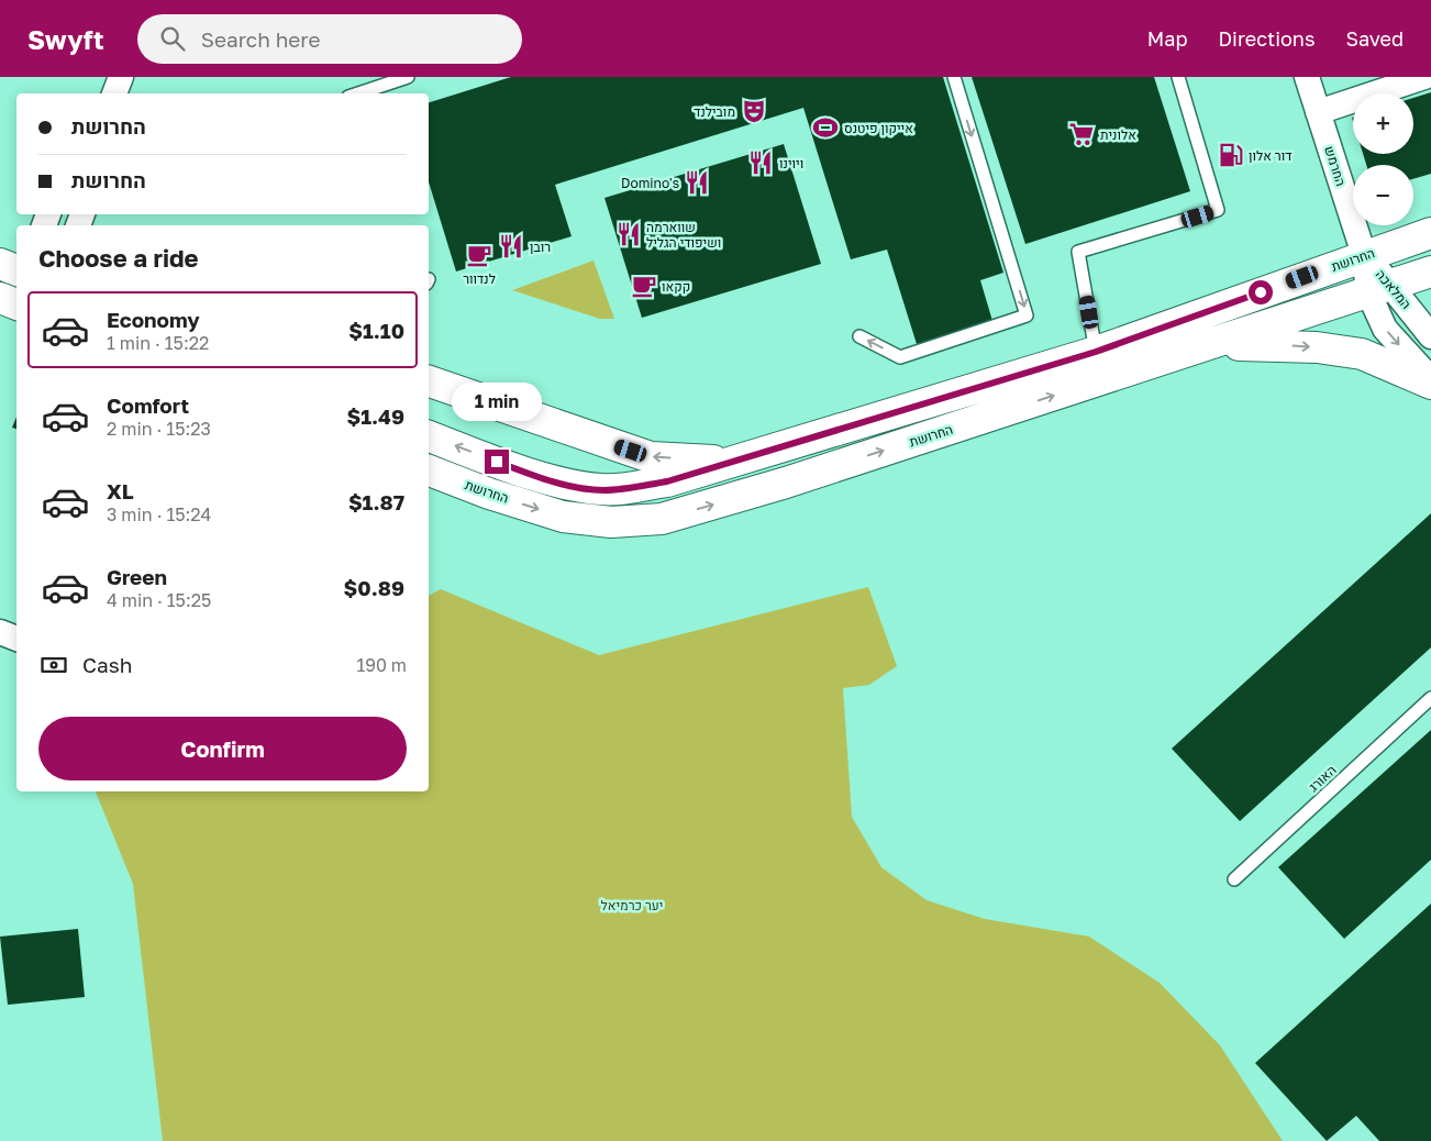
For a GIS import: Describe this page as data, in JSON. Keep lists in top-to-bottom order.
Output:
{
  "streets": {
    "street": ["החרמש", "החרושת", "המלאכה"],
    "lane": ["האורג"]
  },
  "crossings": [
    ["החרמש", "החרושת"],
    ["החרמש", "המלאכה"],
    ["החרושת", "המלאכה"]
  ],
  "parks": ["יער כרמיאל"],
  "places": {
    "theatre": ["מובילנד"],
    "sports": ["אייקון פיטנס"],
    "supermarket": ["אלונית"],
    "fuel station": ["דור אלון"],
    "restaurant": [
      "ויוינו",
      "Domino's",
      "שווארמה ושיפודי הגליל",
      "רובן"
    ],
    "cafe": ["לנדוור", "קקאו"]
  },
  "page": {
    "header": "Swyft",
    "search": "Search here",
    "nav": ["Map", "Directions", "Saved"],
    "map_buttons": ["+", "−"],
    "banner": ["החרושת", "החרושת"],
    "heading": "Choose a ride",
    "list": [
      {
        "name": "Economy",
        "note": "1 min · 15:22",
        "value": "$1.10"
      },
      {
        "name": "Comfort",
        "note": "2 min · 15:23",
        "value": "$1.49"
      },
      {
        "name": "XL",
        "note": "3 min · 15:24",
        "value": "$1.87"
      },
      {
        "name": "Green",
        "note": "4 min · 15:25",
        "value": "$0.89"
      }
    ],
    "bubble": "1 min",
    "pay": ["Cash", "190 m"],
    "buttons": "Confirm"
  }
}
